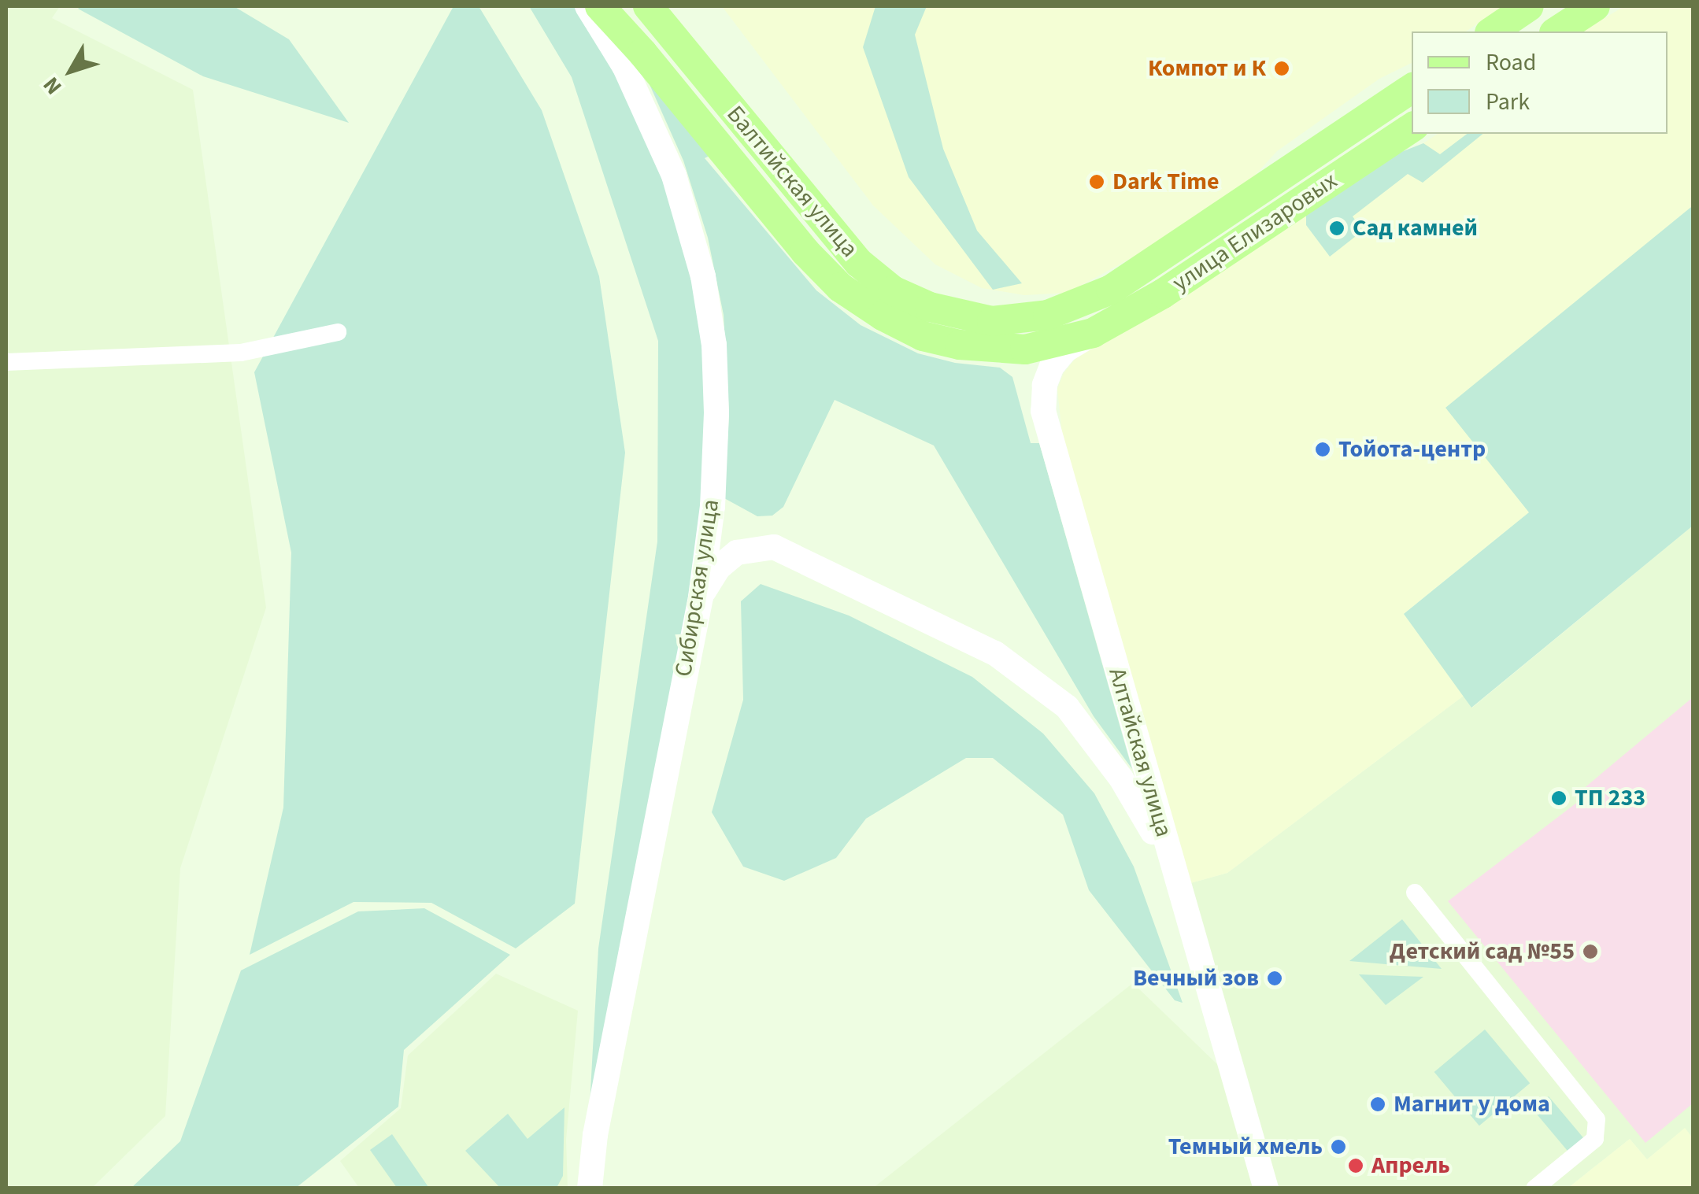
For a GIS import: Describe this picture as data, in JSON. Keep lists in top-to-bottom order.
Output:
{
  "streets": {
    "main road": [
      "Балтийская улица",
      "улица Елизаровых",
      "Сибирская улица",
      "Алтайская улица"
    ]
  },
  "crossings": [
    ["Балтийская улица", "улица Елизаровых"],
    ["Балтийская улица", "Алтайская улица"],
    ["улица Елизаровых", "Алтайская улица"]
  ],
  "places": [
    "Компот и К",
    "Dark Time",
    "Сад камней",
    "Тойота-центр",
    "ТП 233",
    "Детский сад №55",
    "Вечный зов",
    "Магнит у дома",
    "Темный хмель",
    "Апрель"
  ],
  "legend": ["Road", "Park"],
  "north": "bottom left"
}
